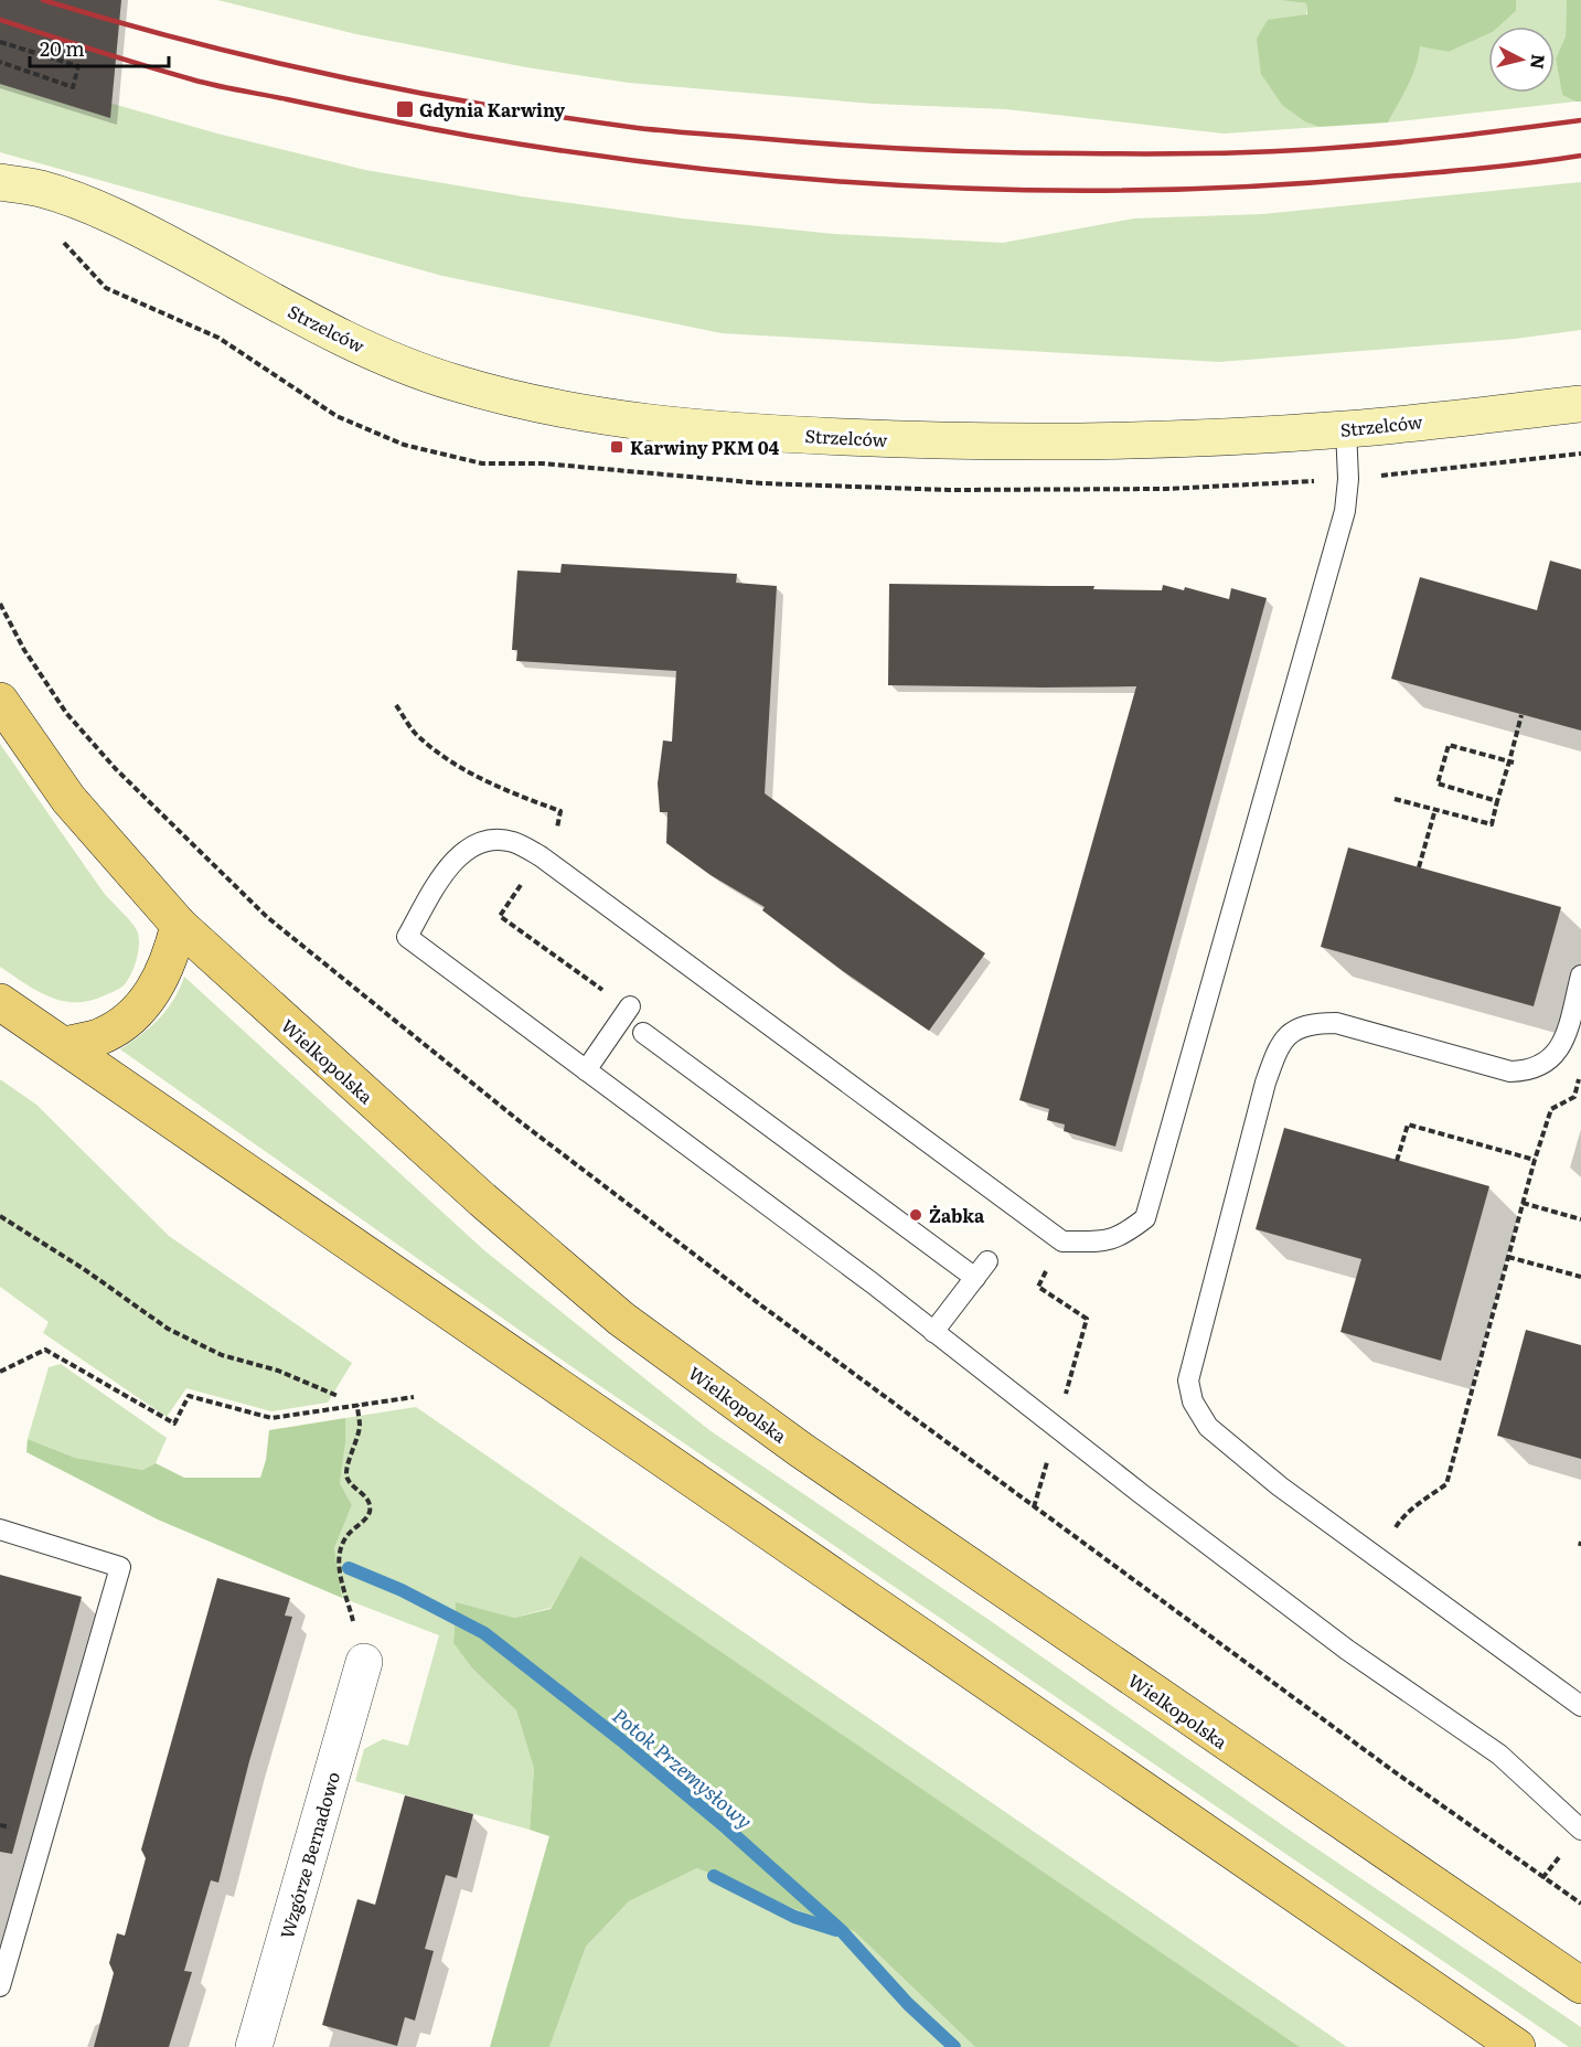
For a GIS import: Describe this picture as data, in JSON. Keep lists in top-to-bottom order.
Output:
{
  "streets": {
    "main road": ["Wielkopolska"],
    "street": ["Strzelców", "Wzgórze Bernadowo"]
  },
  "water": ["Potok Przemysłowy"],
  "places": {
    "transit": ["Gdynia Karwiny", "Karwiny PKM 04"],
    "other": ["Żabka"]
  },
  "scale_bar": "20 m",
  "north": "right"
}
